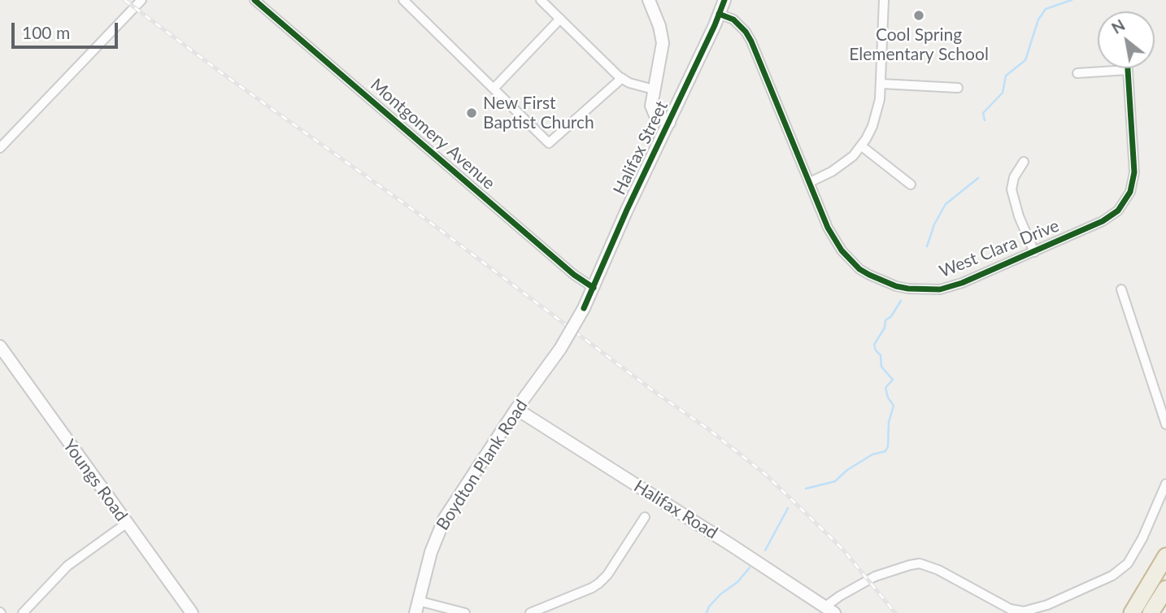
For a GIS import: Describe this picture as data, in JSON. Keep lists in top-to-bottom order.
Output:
{
  "streets": {
    "street": [
      "Montgomery Avenue",
      "Halifax Street",
      "West Clara Drive",
      "Boydton Plank Road",
      "Youngs Road",
      "Halifax Road"
    ]
  },
  "crossings": [
    ["Montgomery Avenue", "Halifax Street"],
    ["Halifax Street", "West Clara Drive"],
    ["Halifax Street", "Boydton Plank Road"],
    ["Boydton Plank Road", "Halifax Road"]
  ],
  "places": ["Cool Spring Elementary School", "New First Baptist Church"],
  "scale_bar": "100 m",
  "north": "top left"
}
